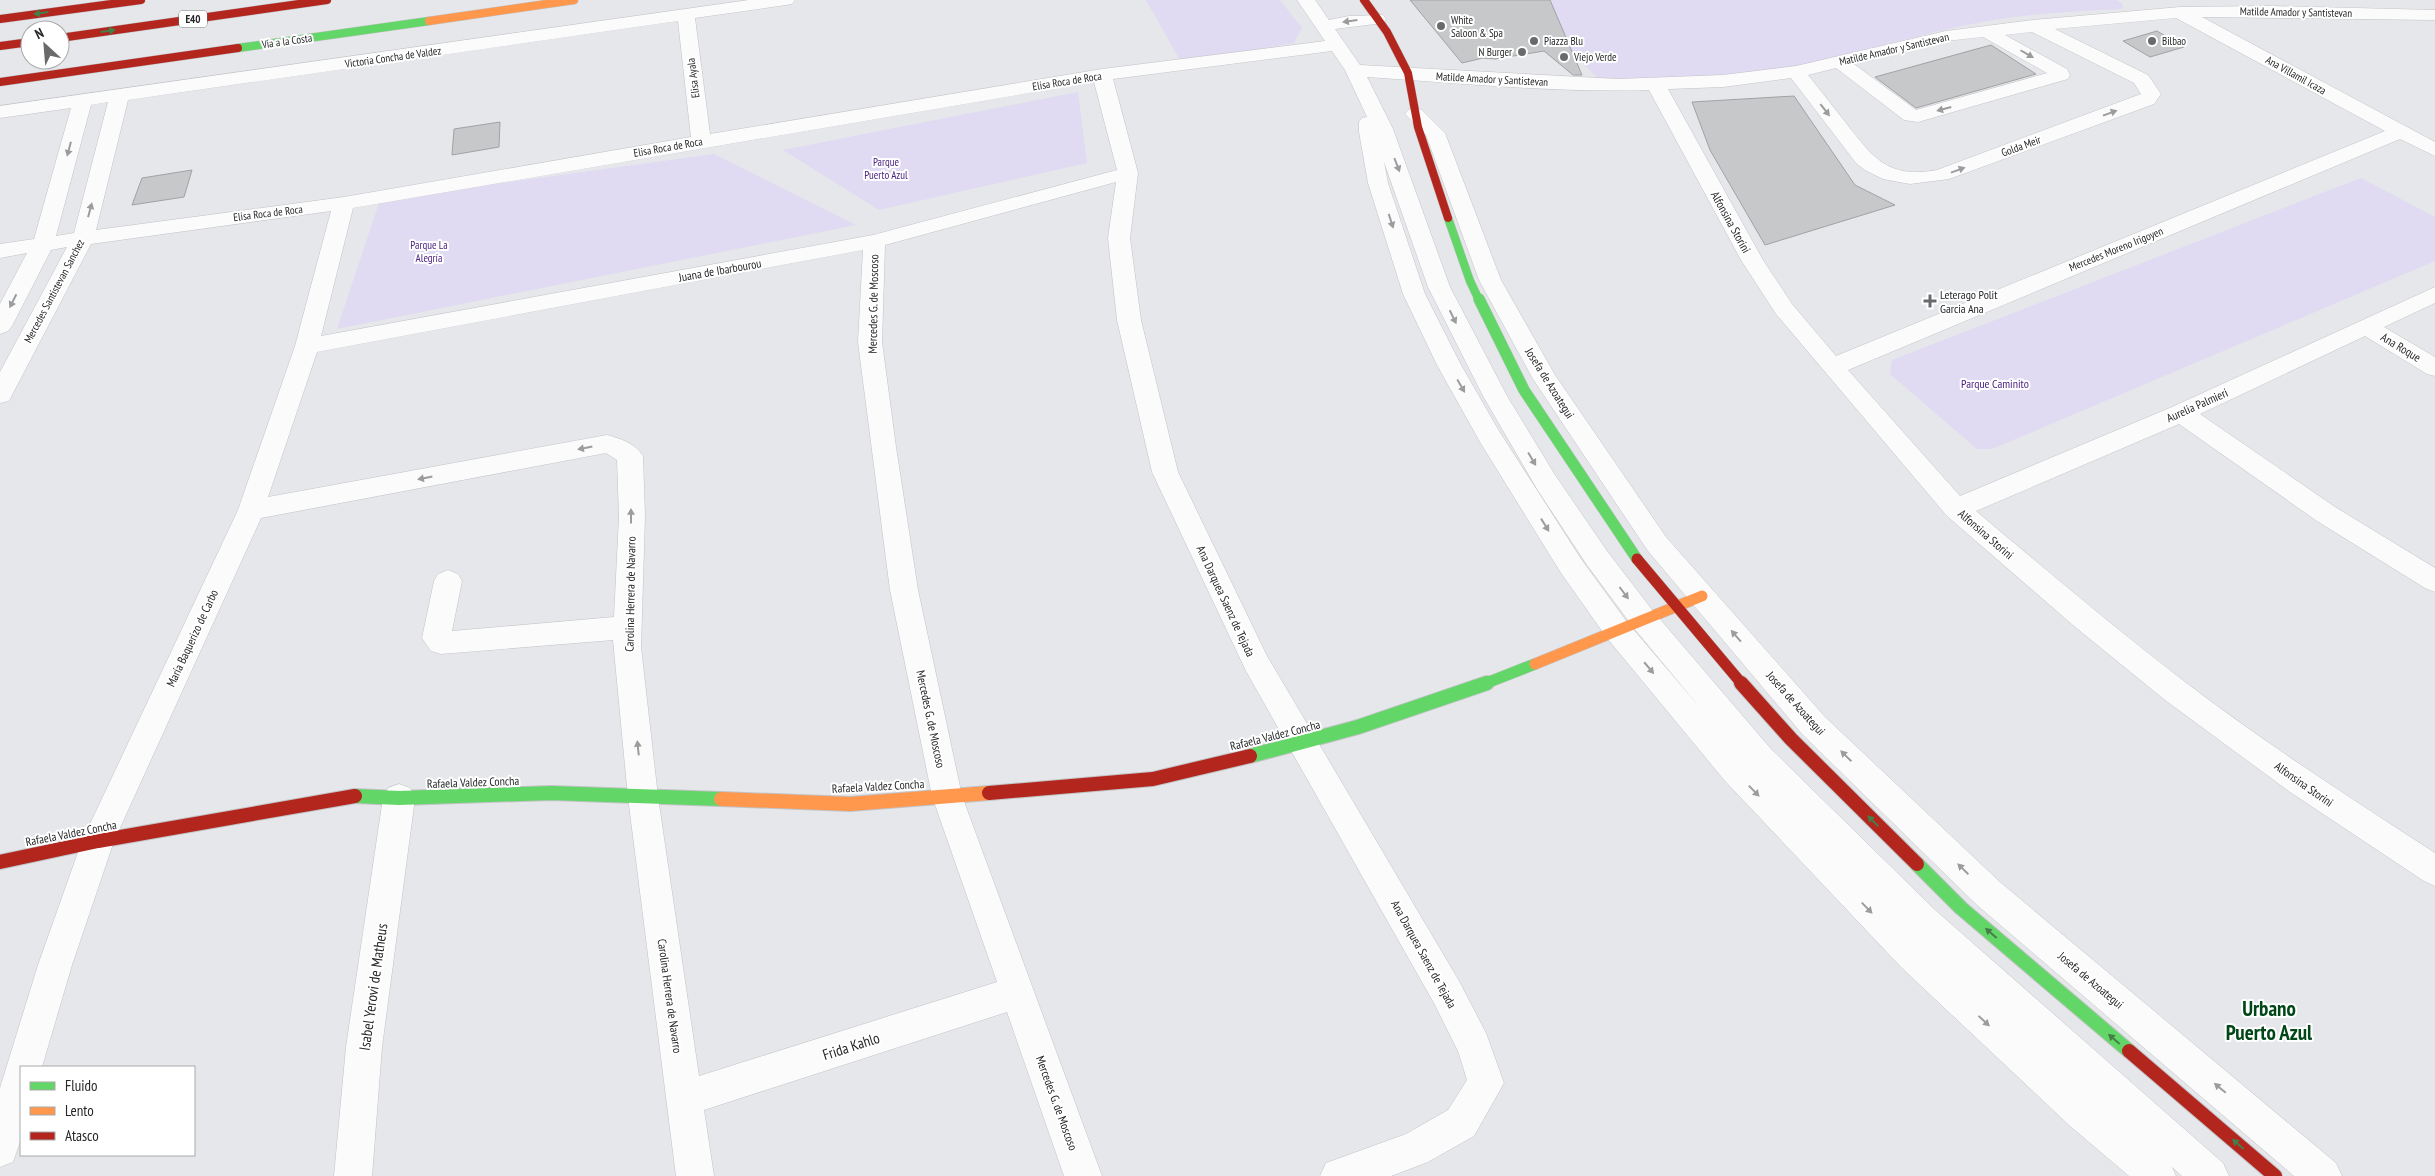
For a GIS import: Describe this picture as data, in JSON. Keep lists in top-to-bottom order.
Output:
{
  "streets": {
    "main road": [
      "E40",
      "Vía a la Costa",
      "Josefa de Azoategui",
      "Rafaela Valdez Concha"
    ],
    "street": [
      "Matilde Amador y Santistevan",
      "Victoria Concha de Valdez",
      "Ana Villamil Icaza",
      "Elisa Ayala",
      "Elisa Roca de Roca",
      "Golda Meir",
      "Alfonsina Storini",
      "Mercedes Moreno Irigoyen",
      "Juana de Ibarbourou",
      "Mercedes Santistevan Sanchez",
      "Mercedes G. de Moscoso",
      "Ana Roque",
      "Aurelia Palmieri",
      "Carolina Herrera de Navarro",
      "Ana Darquea Saenz de Tejada",
      "María Baquerizo de Carbo",
      "Isabel Yerovi de Matheus",
      "Frida Kahlo"
    ]
  },
  "crossings": [
    ["Matilde Amador y Santistevan", "Ana Villamil Icaza"],
    ["Matilde Amador y Santistevan", "Golda Meir"],
    ["Matilde Amador y Santistevan", "Alfonsina Storini"],
    ["Matilde Amador y Santistevan", "Josefa de Azoategui"],
    ["Victoria Concha de Valdez", "Elisa Ayala"],
    ["Victoria Concha de Valdez", "Mercedes Santistevan Sanchez"],
    ["Ana Villamil Icaza", "Mercedes Moreno Irigoyen"],
    ["Elisa Ayala", "Elisa Roca de Roca"],
    ["Elisa Roca de Roca", "Mercedes Santistevan Sanchez"],
    ["Elisa Roca de Roca", "Josefa de Azoategui"],
    ["Elisa Roca de Roca", "Ana Darquea Saenz de Tejada"],
    ["Elisa Roca de Roca", "María Baquerizo de Carbo"],
    ["Alfonsina Storini", "Mercedes Moreno Irigoyen"],
    ["Alfonsina Storini", "Aurelia Palmieri"],
    ["Juana de Ibarbourou", "Mercedes G. de Moscoso"],
    ["Juana de Ibarbourou", "Ana Darquea Saenz de Tejada"],
    ["Juana de Ibarbourou", "María Baquerizo de Carbo"],
    ["Mercedes G. de Moscoso", "Rafaela Valdez Concha"],
    ["Mercedes G. de Moscoso", "Frida Kahlo"],
    ["Ana Roque", "Aurelia Palmieri"],
    ["Josefa de Azoategui", "Rafaela Valdez Concha"],
    ["Carolina Herrera de Navarro", "María Baquerizo de Carbo"],
    ["Carolina Herrera de Navarro", "Rafaela Valdez Concha"],
    ["Carolina Herrera de Navarro", "Frida Kahlo"],
    ["Ana Darquea Saenz de Tejada", "Rafaela Valdez Concha"],
    ["María Baquerizo de Carbo", "Rafaela Valdez Concha"],
    ["Rafaela Valdez Concha", "Isabel Yerovi de Matheus"]
  ],
  "one_way": ["Josefa de Azoategui"],
  "districts": ["Urbano Puerto Azul"],
  "parks": ["Parque Puerto Azul", "Parque La Alegría", "Parque Caminito"],
  "places": {
    "other": [
      "White Saloon & Spa",
      "Piazza Blu",
      "Bilbao",
      "N Burger",
      "Viejo Verde"
    ],
    "health": ["Leterago Polit Garcia Ana"]
  },
  "legend": ["Fluido", "Lento", "Atasco"],
  "north": "top left"
}
